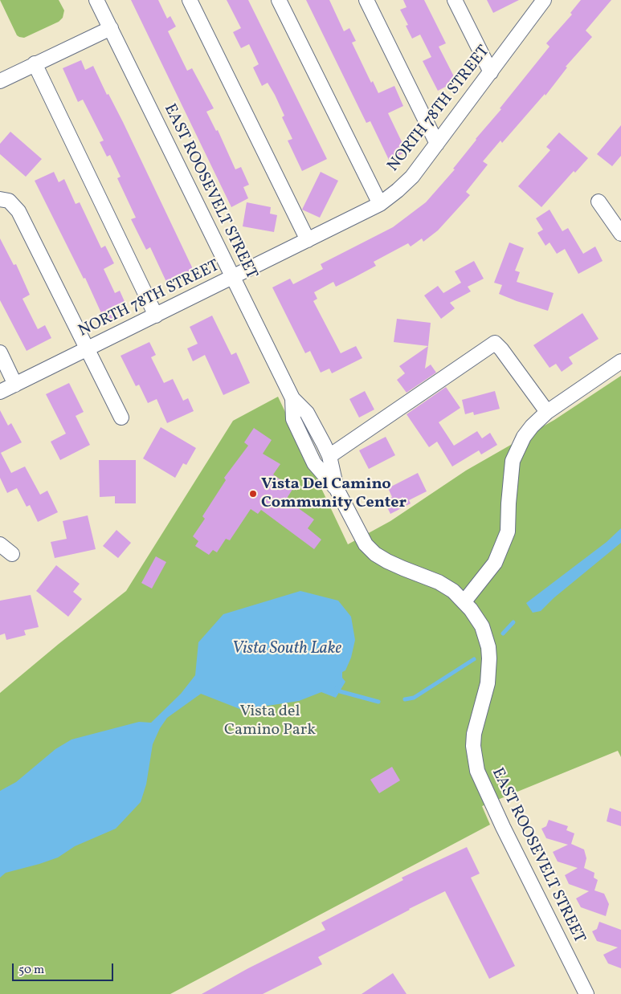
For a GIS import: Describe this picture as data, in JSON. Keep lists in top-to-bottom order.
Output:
{
  "streets": {
    "street": ["NORTH 78TH STREET", "EAST ROOSEVELT STREET"]
  },
  "crossings": [
    ["NORTH 78TH STREET", "EAST ROOSEVELT STREET"]
  ],
  "water": ["Vista South Lake"],
  "parks": ["Vista del Camino Park"],
  "places": ["Vista Del Camino Community Center"],
  "scale_bar": "50 m"
}
